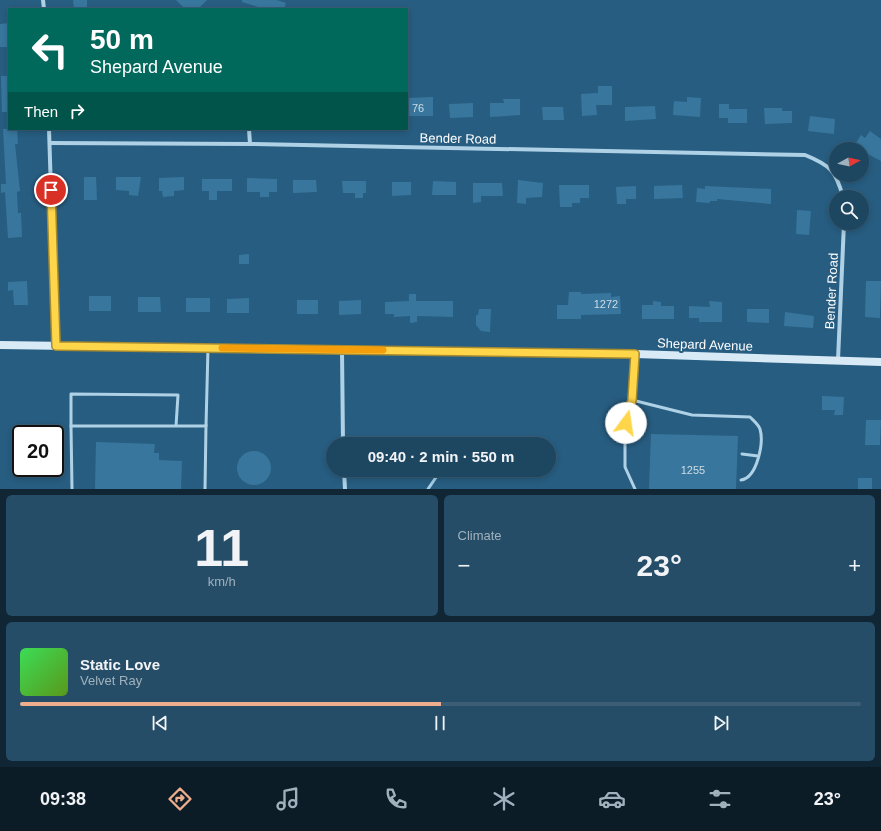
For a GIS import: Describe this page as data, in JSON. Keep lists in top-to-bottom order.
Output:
{
  "streets": {
    "main road": ["Shepard Avenue"],
    "street": ["Bender Road"]
  },
  "crossings": [
    ["Bender Road", "Shepard Avenue"]
  ],
  "house_numbers": ["76", "1272", "1255"],
  "north": "right",
  "page": {
    "turn": ["50 m", "Shepard Avenue"],
    "then": "Then",
    "limit": "20",
    "trip": "09:40 · 2 min · 550 m",
    "tile": [
      ["11", "km/h"],
      "Climate"
    ],
    "heat": ["−", "23°", "+"],
    "song": ["Static Love", "Velvet Ray"],
    "tabs": ["09:38", "23°"]
  }
}
